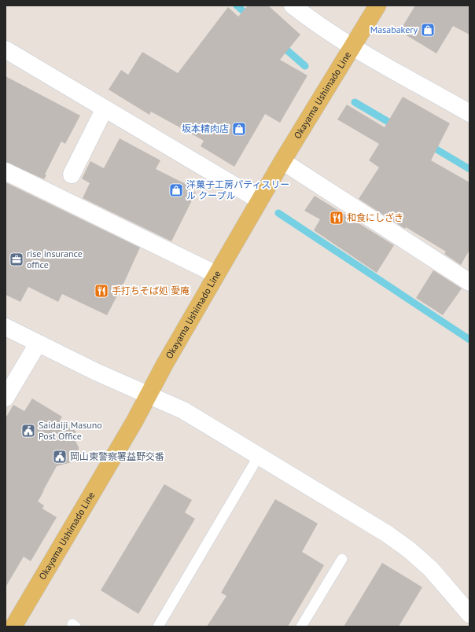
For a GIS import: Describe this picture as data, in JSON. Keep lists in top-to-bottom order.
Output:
{
  "streets": {
    "main road": ["Okayama Ushimado Line"]
  },
  "places": {
    "shop": ["Masabakery", "坂本精肉店", "洋菓子工房パティスリー ル クープル"],
    "restaurant": ["和食にしざき", "手打ちそば処 愛庵"],
    "office": ["rise insurance office"],
    "public building": ["Saidaiji Masuno Post Office", "岡山東警察署益野交番"]
  }
}
